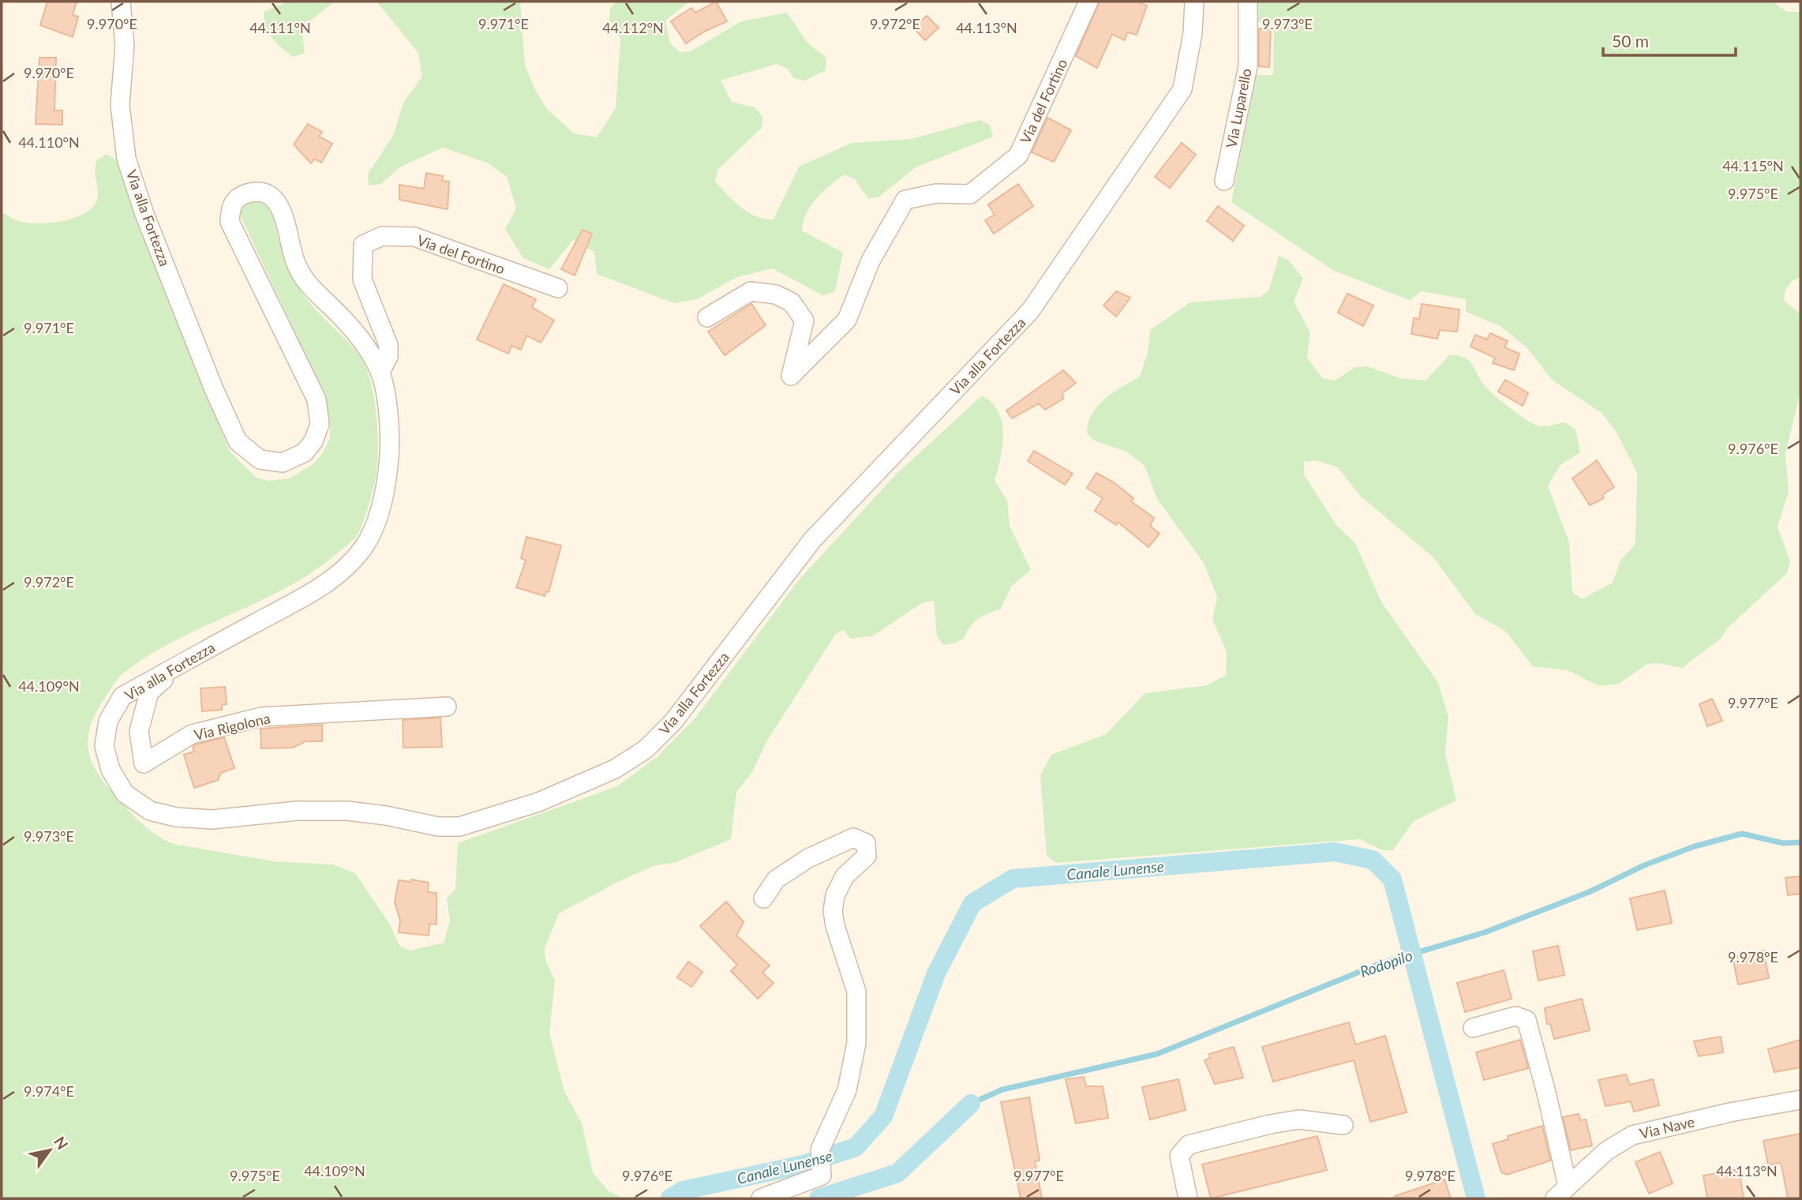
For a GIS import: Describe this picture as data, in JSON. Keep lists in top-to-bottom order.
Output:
{
  "streets": {
    "street": [
      "Via del Fortino",
      "Via Luparello",
      "Via alla Fortezza",
      "Via Rigolona",
      "Via Nave"
    ]
  },
  "crossings": [
    ["Via del Fortino", "Via alla Fortezza"],
    ["Via alla Fortezza", "Via Rigolona"]
  ],
  "water": ["Canale Lunense", "Rodopilo"],
  "scale_bar": "50 m",
  "north": "top right",
  "coordinates": [
    "9.970°E",
    "9.971°E",
    "9.972°E",
    "9.973°E",
    "44.111°N",
    "44.112°N",
    "44.113°N",
    "44.110°N",
    "44.115°N",
    "9.975°E",
    "9.976°E",
    "44.109°N",
    "9.977°E",
    "9.978°E",
    "9.974°E"
  ]
}
